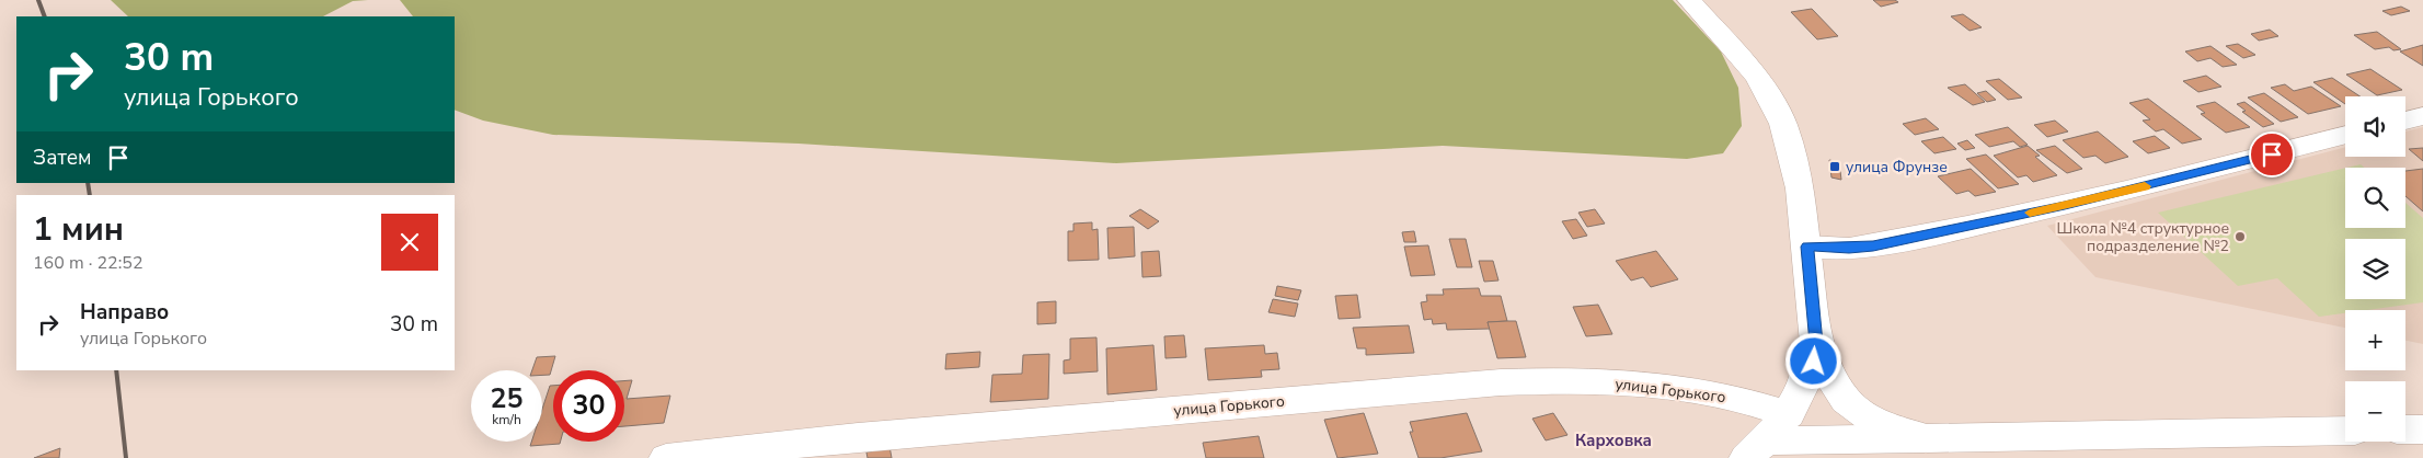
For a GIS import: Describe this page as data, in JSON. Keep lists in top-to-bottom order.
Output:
{
  "streets": {
    "street": ["улица Горького"]
  },
  "districts": ["Карховка"],
  "places": {
    "transit": ["улица Фрунзе"],
    "other": ["Школа №4 структурное подразделение №2"]
  },
  "page": {
    "turn": ["30 m", "улица Горького"],
    "map_buttons": ["+", "−"],
    "then": "Затем",
    "heading": ["1 мин", "160 m · 22:52"],
    "list": [
      {
        "name": "Направо",
        "note": "улица Горького",
        "value": "30 m"
      }
    ],
    "speed": "25 km/h",
    "limit": "30"
  }
}
